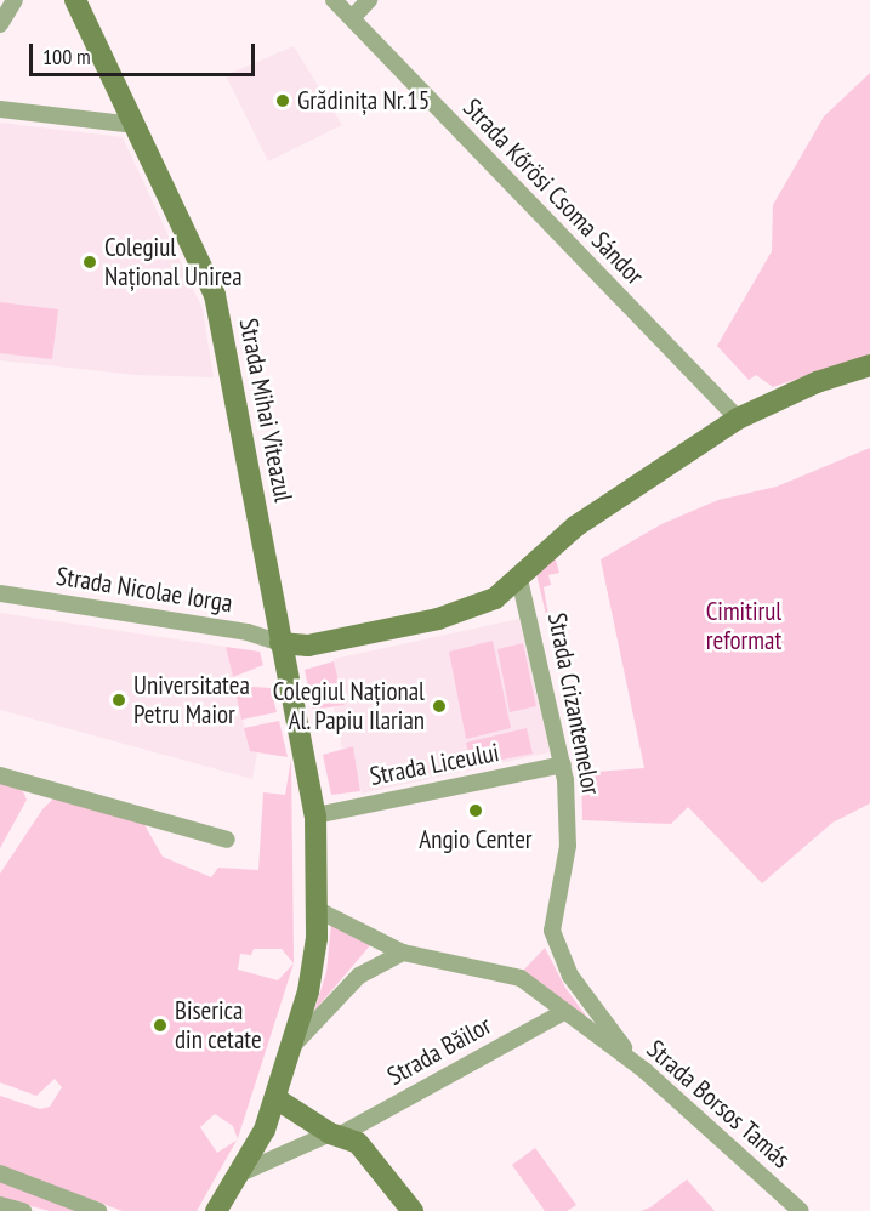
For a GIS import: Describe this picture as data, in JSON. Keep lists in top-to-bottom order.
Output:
{
  "streets": {
    "main road": ["Strada Mihai Viteazul"],
    "street": [
      "Strada Kőrösi Csoma Sándor",
      "Strada Nicolae Iorga",
      "Strada Crizantemelor",
      "Strada Liceului",
      "Strada Băilor",
      "Strada Borsos Tamás"
    ]
  },
  "crossings": [
    ["Strada Mihai Viteazul", "Strada Nicolae Iorga"],
    ["Strada Mihai Viteazul", "Strada Liceului"],
    ["Strada Mihai Viteazul", "Strada Băilor"],
    ["Strada Mihai Viteazul", "Strada Borsos Tamás"],
    ["Strada Crizantemelor", "Strada Liceului"],
    ["Strada Crizantemelor", "Strada Borsos Tamás"],
    ["Strada Băilor", "Strada Borsos Tamás"]
  ],
  "parks": ["Cimitirul reformat"],
  "places": [
    "Grădinița Nr.15",
    "Colegiul Național Unirea",
    "Universitatea Petru Maior",
    "Colegiul Național Al. Papiu Ilarian",
    "Angio Center",
    "Biserica din cetate"
  ],
  "scale_bar": "100 m"
}
